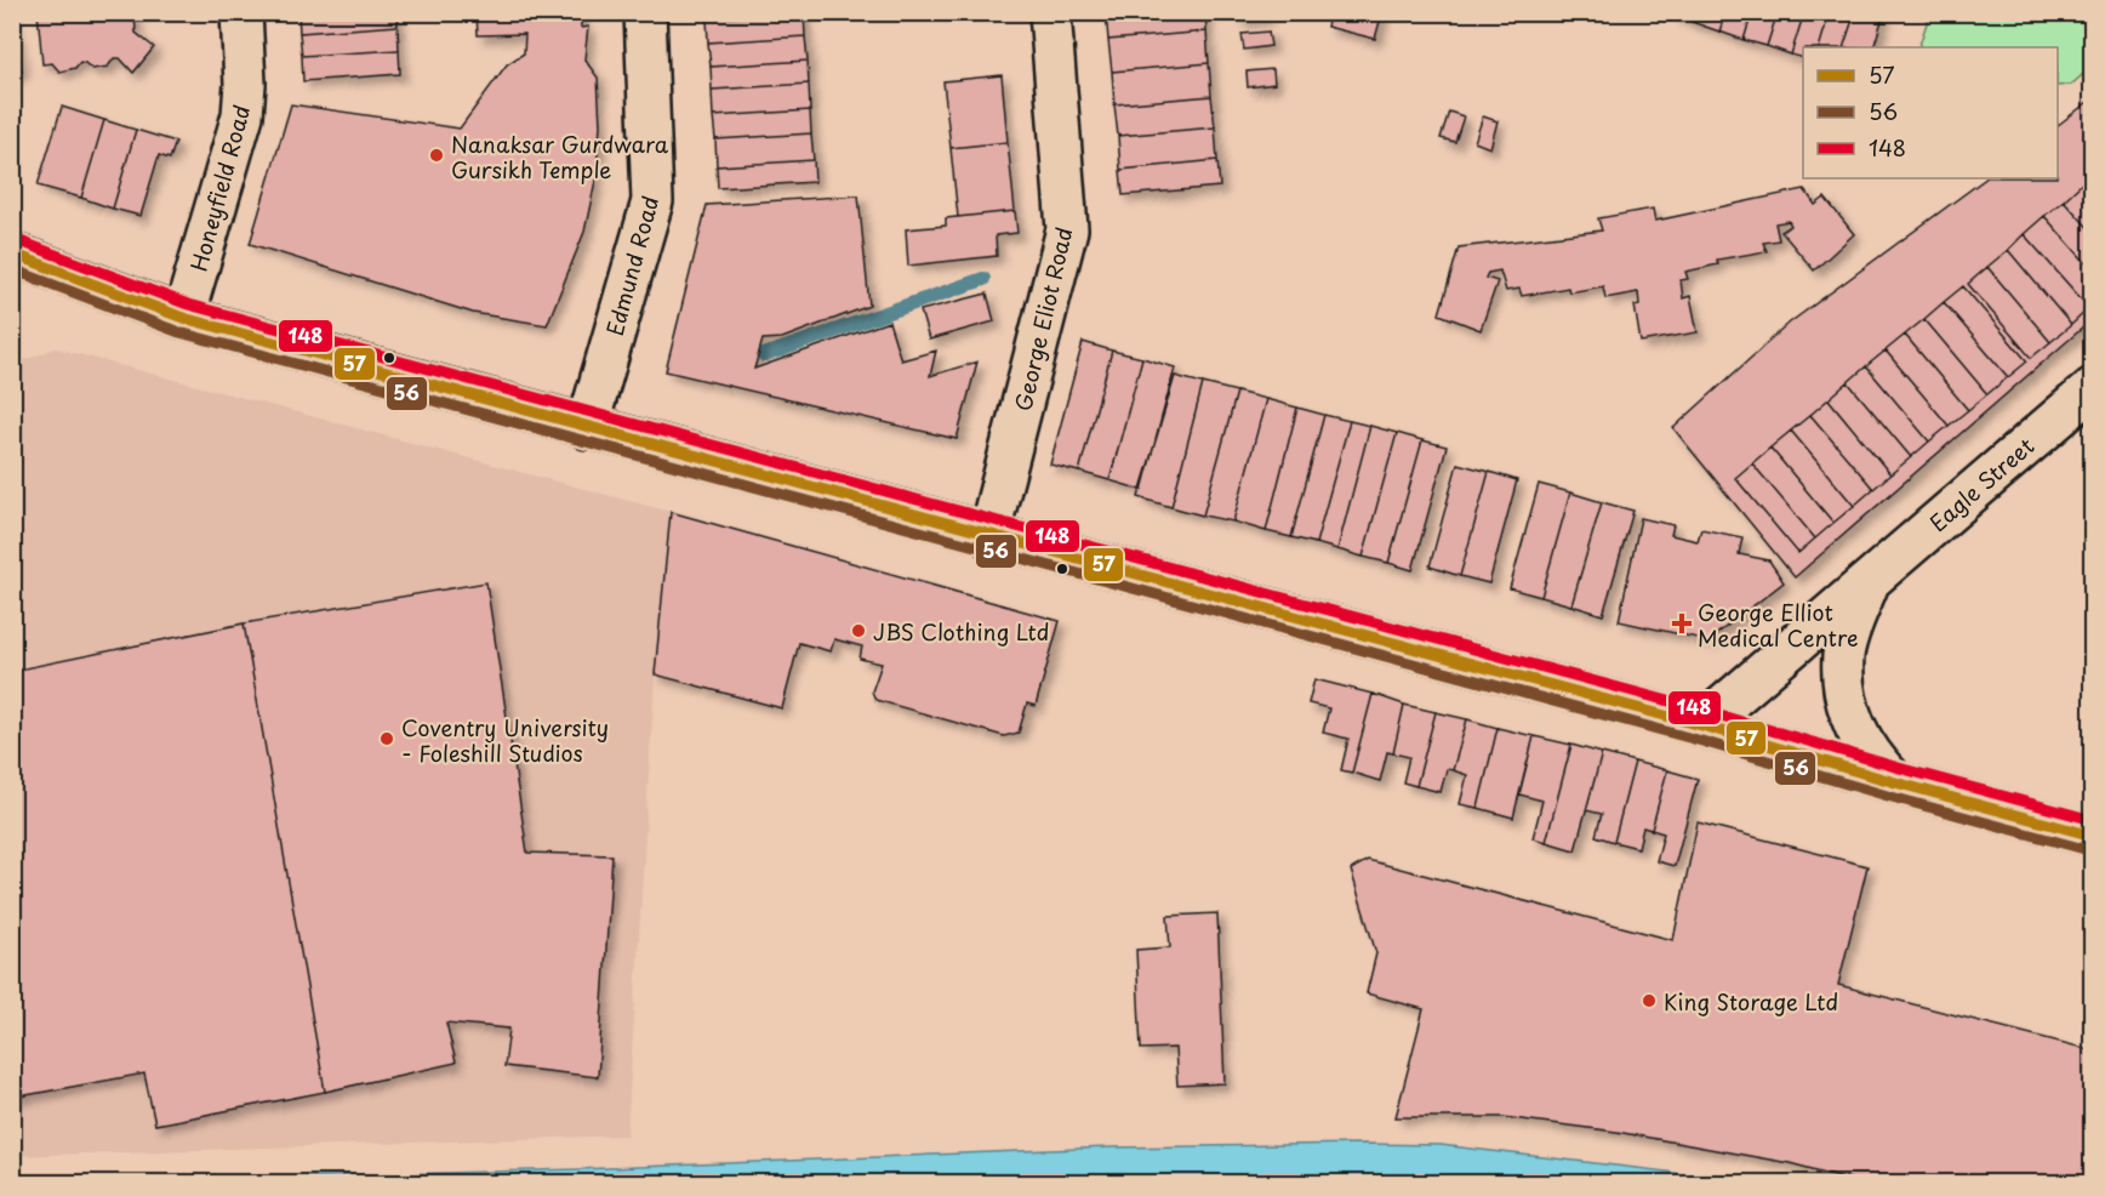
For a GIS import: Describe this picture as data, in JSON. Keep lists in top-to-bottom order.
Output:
{
  "streets": {
    "main road": [
      "Honeyfield Road",
      "Edmund Road",
      "George Eliot Road",
      "Eagle Street"
    ]
  },
  "places": {
    "other": [
      "Nanaksar Gurdwara Gursikh Temple",
      "JBS Clothing Ltd",
      "Coventry University - Foleshill Studios",
      "King Storage Ltd"
    ],
    "health": ["George Elliot Medical Centre"]
  },
  "lines": ["transit line 148", "transit line 57", "transit line 56"],
  "legend": ["57", "56", "148"]
}
